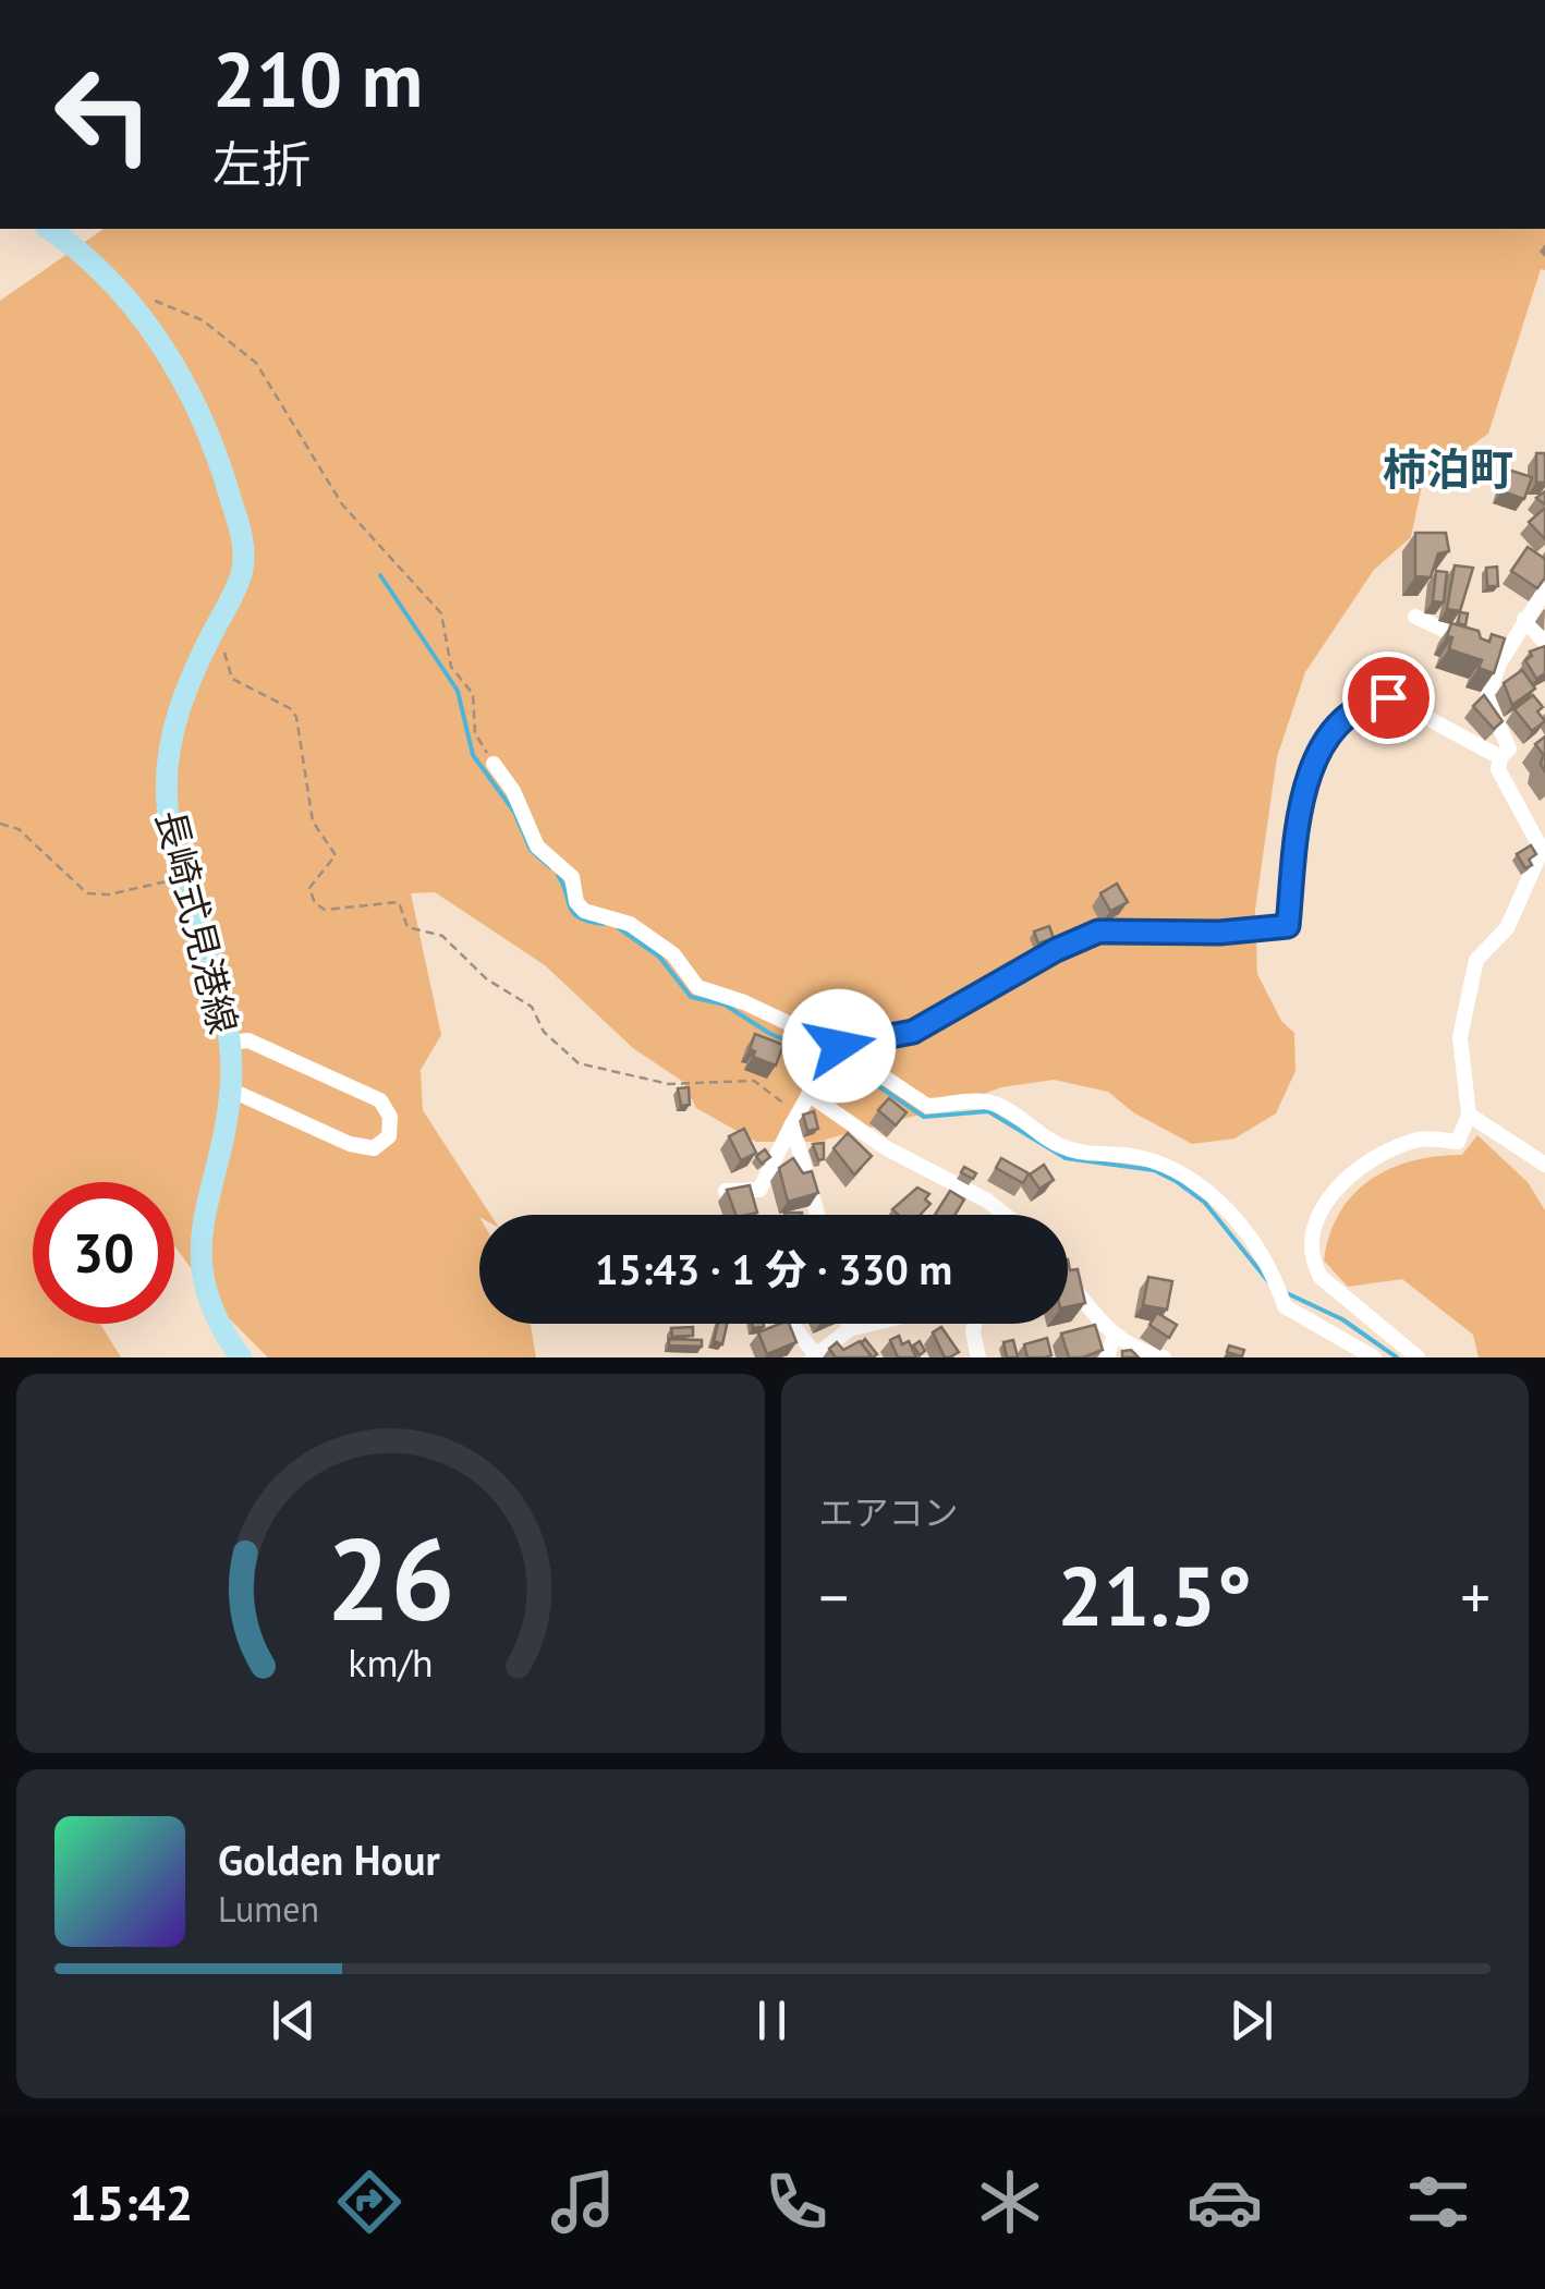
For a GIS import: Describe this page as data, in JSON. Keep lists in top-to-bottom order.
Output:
{
  "streets": {
    "main road": ["長崎式見港線"]
  },
  "districts": ["柿泊町"],
  "page": {
    "turn": ["210 m", "左折"],
    "limit": "30",
    "trip": "15:43 · 1 分 · 330 m",
    "tile": "エアコン",
    "heat": ["−", "21.5°", "+"],
    "song": ["Golden Hour", "Lumen"],
    "tabs": "15:42",
    "gauge": ["26", "km/h"]
  }
}
